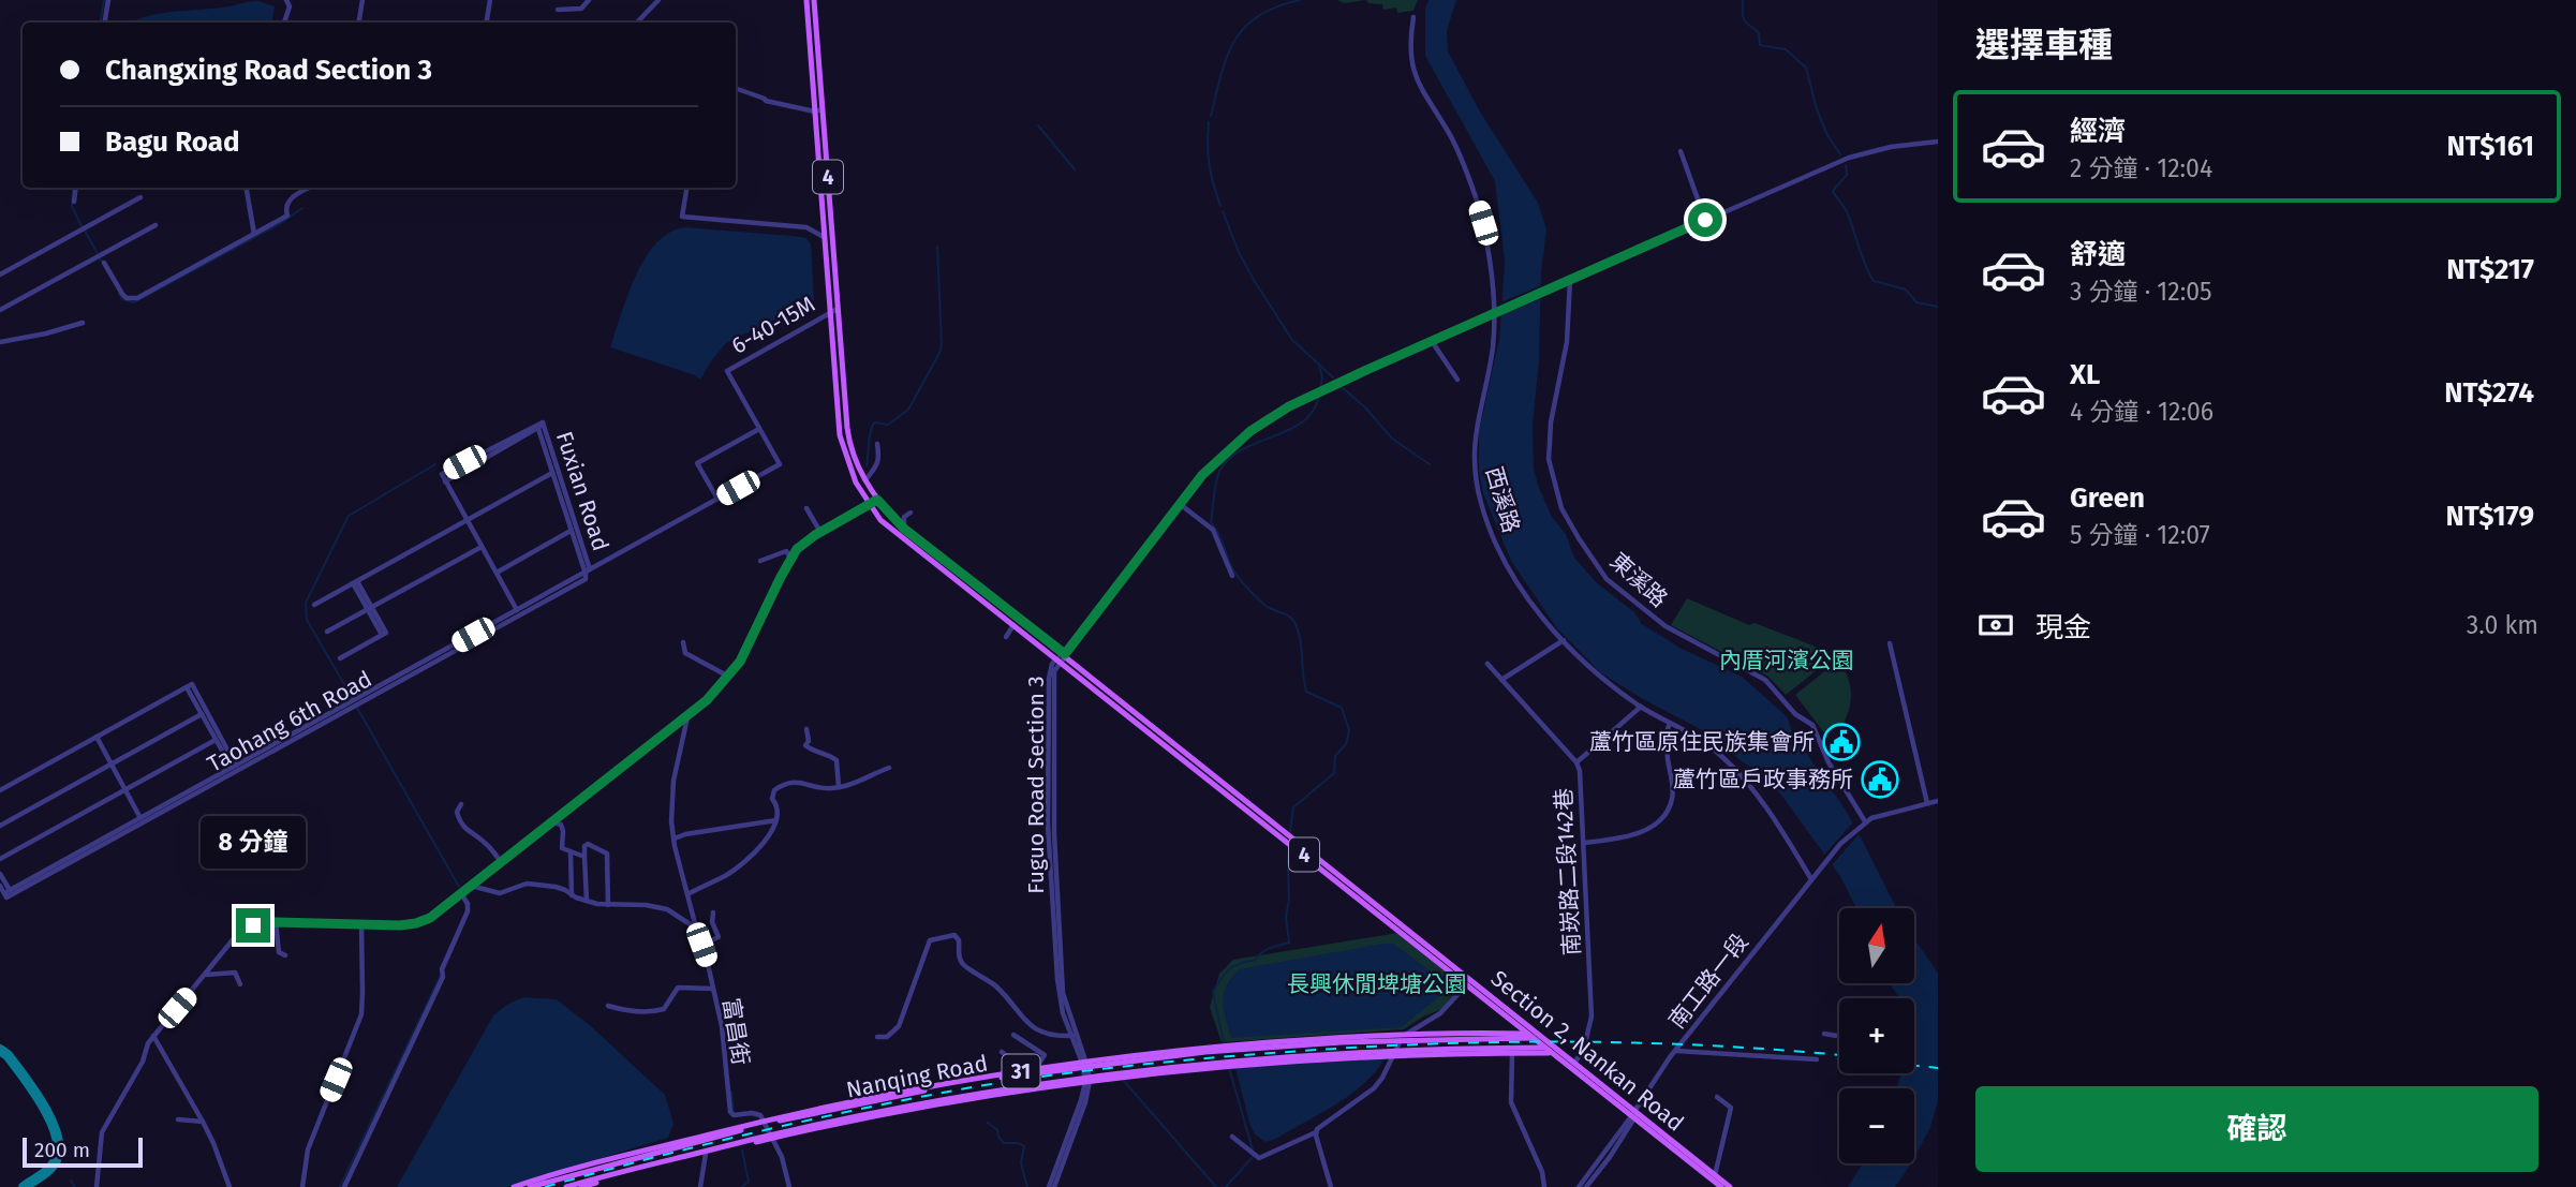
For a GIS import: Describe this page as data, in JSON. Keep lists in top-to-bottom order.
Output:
{
  "streets": {
    "main road": [
      "4",
      "Section 2, Nankan Road",
      "31",
      "Nanqing Road"
    ],
    "street": [
      "6-40-15M",
      "Fuxian Road",
      "西溪路",
      "東溪路",
      "Taohang 6th Road",
      "Fuguo Road Section 3",
      "南崁路二段142巷",
      "南工路一段",
      "富昌街"
    ]
  },
  "crossings": [
    ["4", "6-40-15M"],
    ["4", "Section 2, Nankan Road"],
    ["6-40-15M", "Taohang 6th Road"],
    ["6-40-15M", "Section 2, Nankan Road"],
    ["Fuxian Road", "Taohang 6th Road"],
    ["西溪路", "南工路一段"],
    ["東溪路", "南工路一段"],
    ["Fuguo Road Section 3", "Section 2, Nankan Road"],
    ["Fuguo Road Section 3", "31"],
    ["Fuguo Road Section 3", "Nanqing Road"],
    ["南崁路二段142巷", "Section 2, Nankan Road"],
    ["南工路一段", "Section 2, Nankan Road"],
    ["富昌街", "31"],
    ["富昌街", "Nanqing Road"],
    ["Section 2, Nankan Road", "31"],
    ["Section 2, Nankan Road", "Nanqing Road"],
    ["31", "Nanqing Road"]
  ],
  "parks": ["內厝河濱公園", "長興休閒埤塘公園"],
  "places": {
    "public building": ["蘆竹區原住民族集會所", "蘆竹區戶政事務所"]
  },
  "scale_bar": "200 m",
  "north": "top",
  "page": {
    "heading": "選擇車種",
    "banner": ["Changxing Road Section 3", "Bagu Road"],
    "list": [
      {
        "name": "經濟",
        "note": "2 分鐘 · 12:04",
        "value": "NT$161"
      },
      {
        "name": "舒適",
        "note": "3 分鐘 · 12:05",
        "value": "NT$217"
      },
      {
        "name": "XL",
        "note": "4 分鐘 · 12:06",
        "value": "NT$274"
      },
      {
        "name": "Green",
        "note": "5 分鐘 · 12:07",
        "value": "NT$179"
      }
    ],
    "pay": ["現金", "3.0 km"],
    "bubble": "8 分鐘",
    "map_buttons": ["+", "−"],
    "buttons": "確認",
    "scale": "200 m"
  }
}
